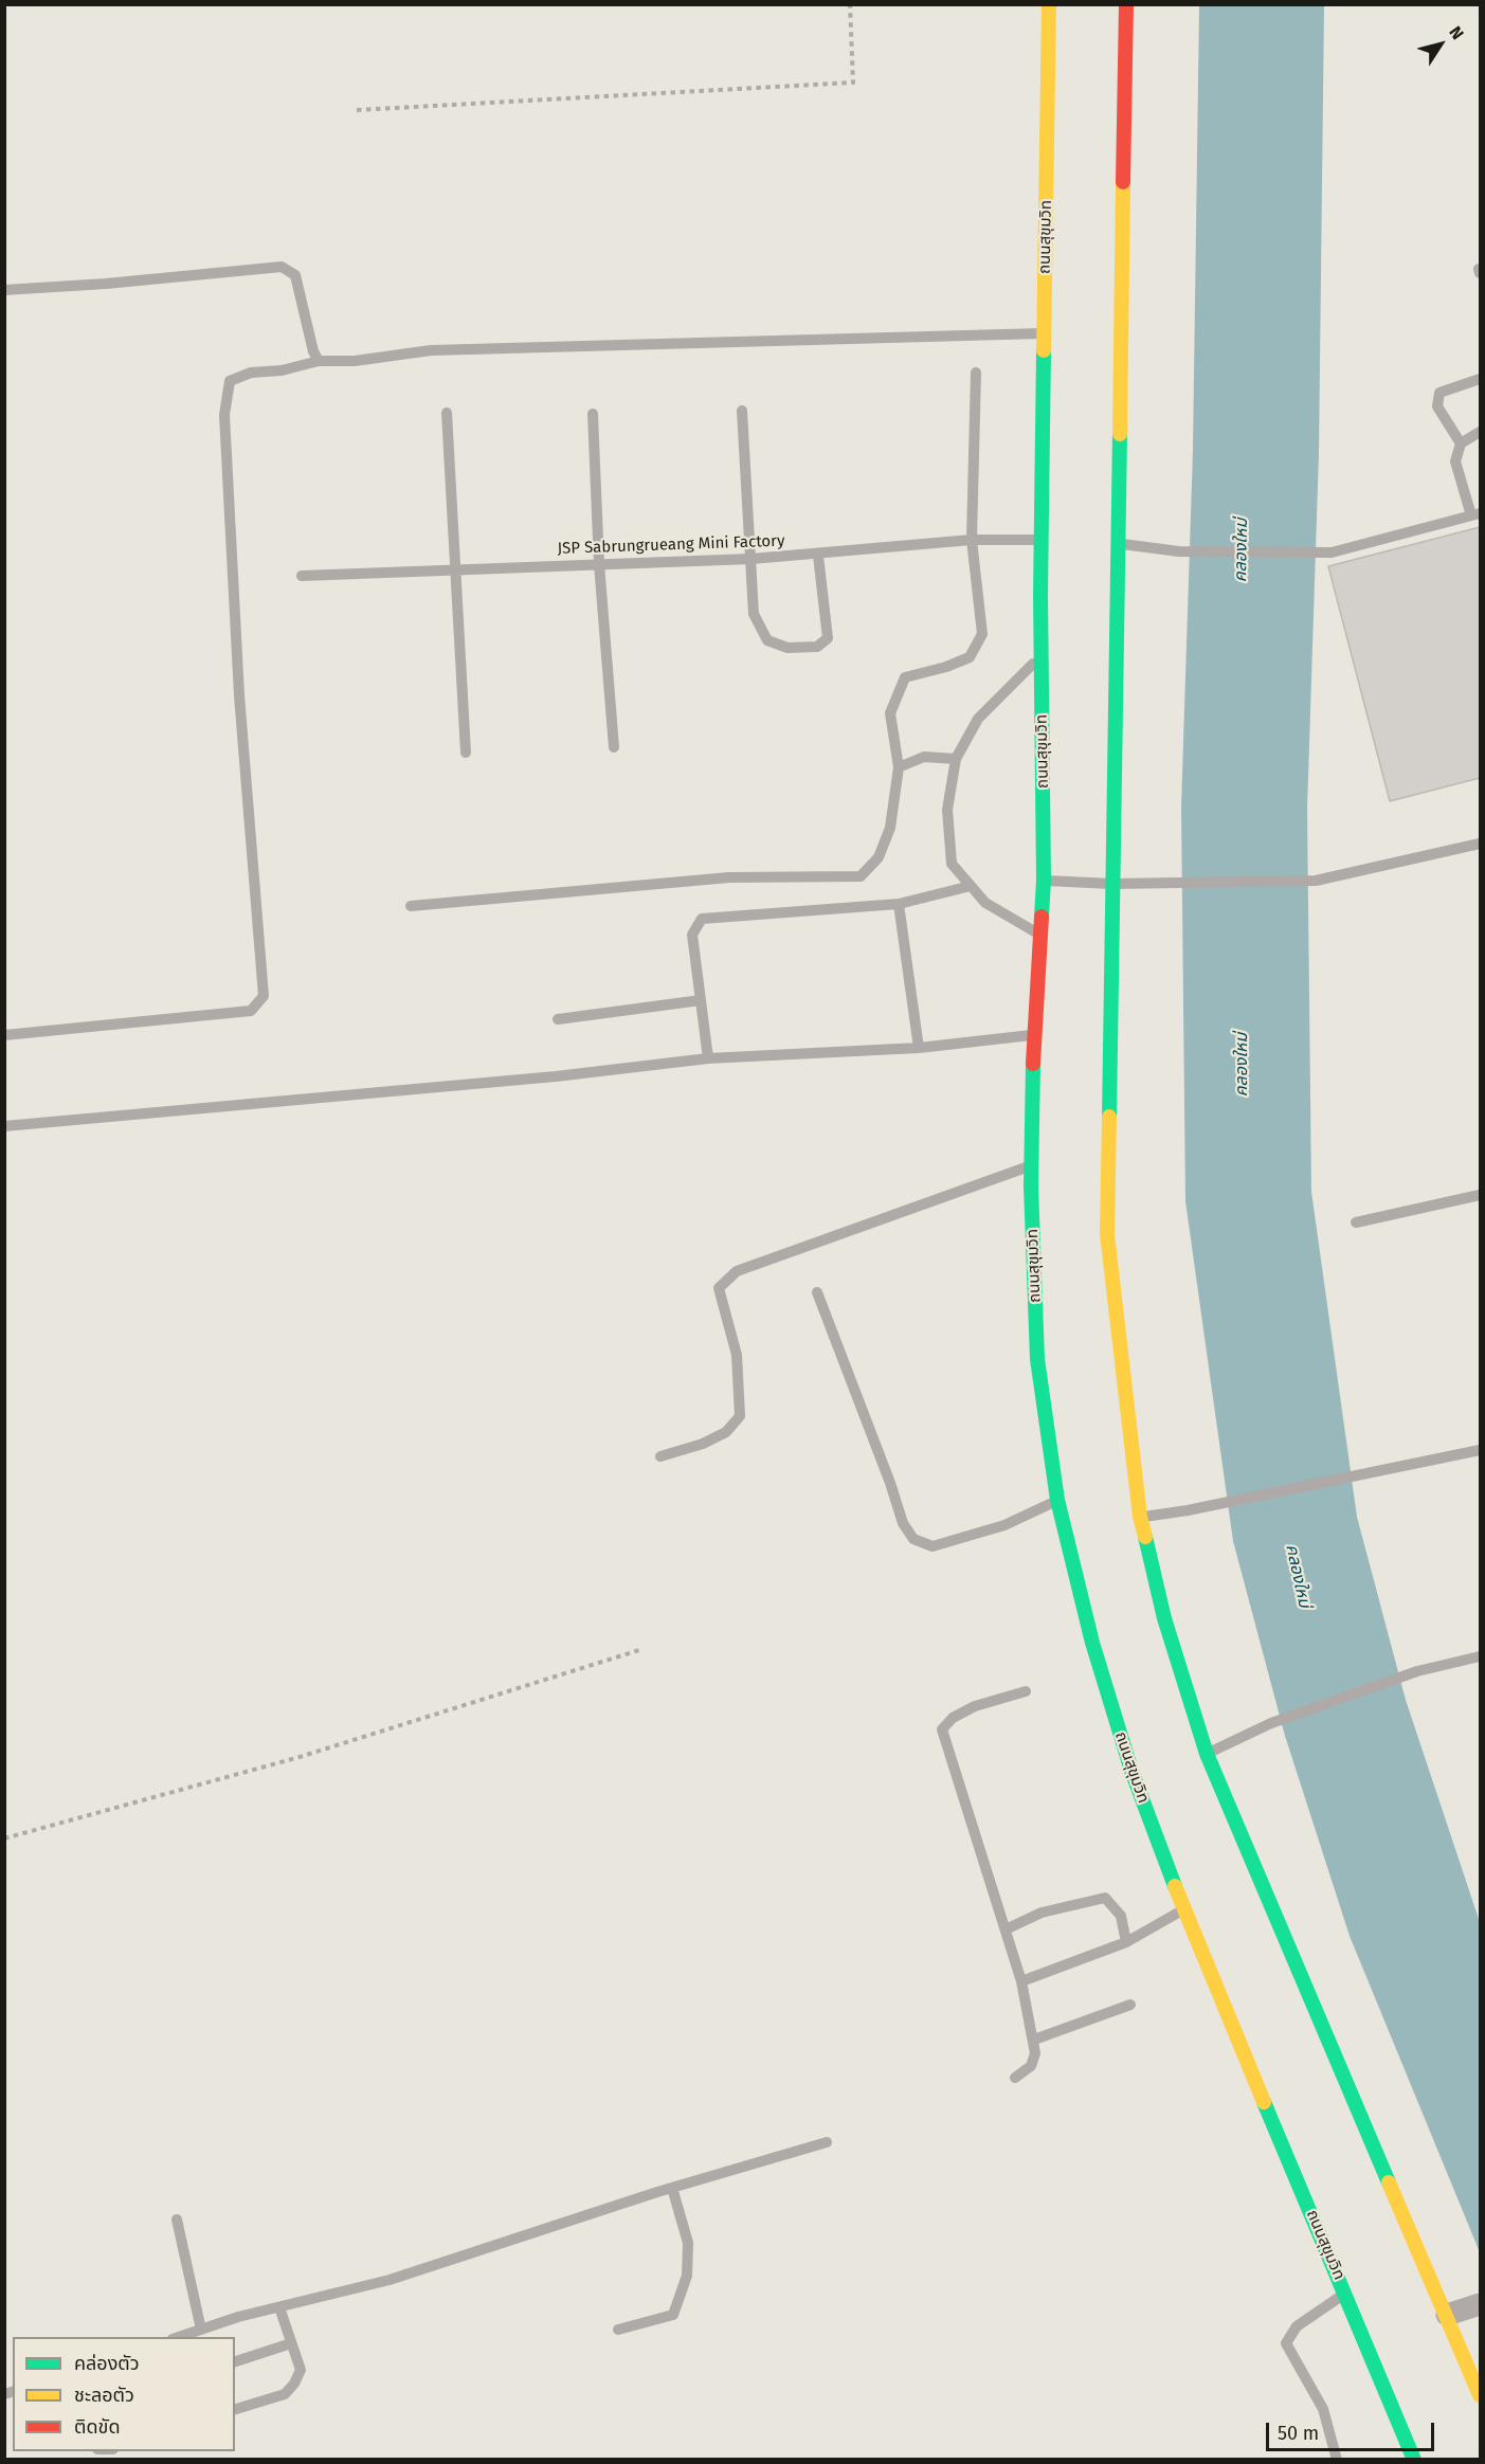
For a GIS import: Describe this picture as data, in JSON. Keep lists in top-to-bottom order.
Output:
{
  "streets": {
    "highway": ["ถนนสุขุมวิท"],
    "lane": ["JSP Sabrungrueang Mini Factory"]
  },
  "crossings": [
    ["ถนนสุขุมวิท", "JSP Sabrungrueang Mini Factory"]
  ],
  "water": ["คลองใหม่"],
  "legend": ["คล่องตัว", "ชะลอตัว", "ติดขัด"],
  "scale_bar": "50 m",
  "north": "top right"
}
